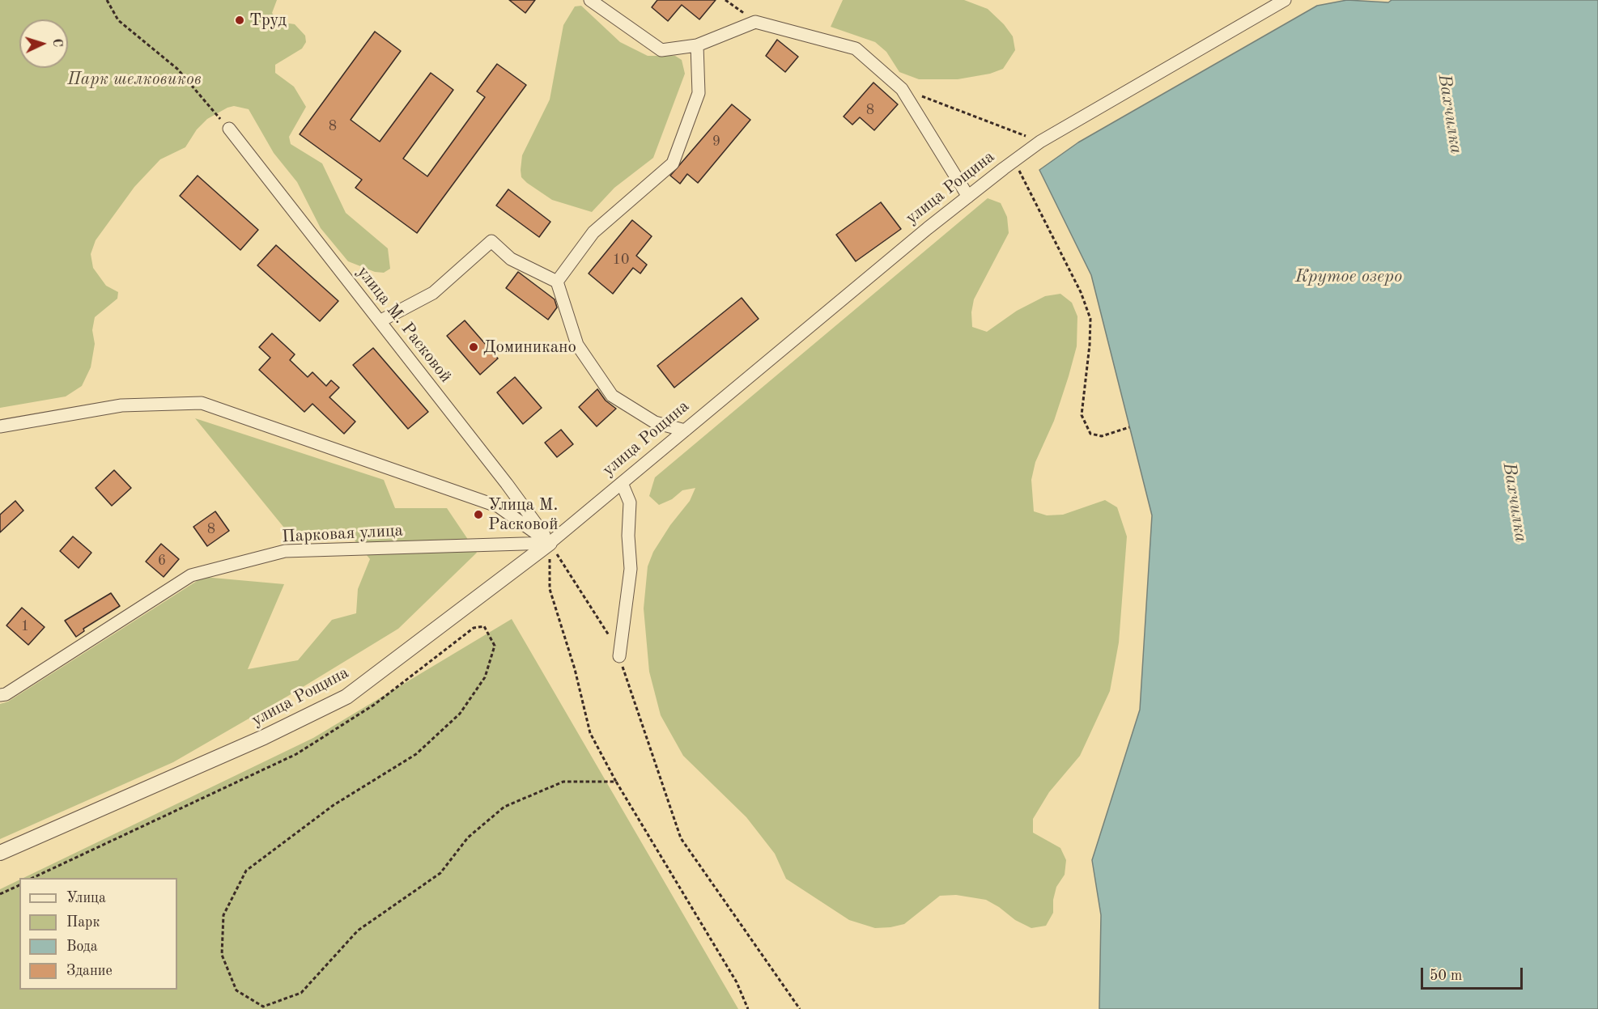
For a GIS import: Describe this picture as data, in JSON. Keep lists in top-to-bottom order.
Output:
{
  "streets": {
    "street": ["улица Рощина", "улица М. Расковой", "Парковая улица"]
  },
  "crossings": [
    ["улица Рощина", "улица М. Расковой"],
    ["улица Рощина", "Парковая улица"],
    ["улица М. Расковой", "Парковая улица"]
  ],
  "water": ["Вахчилка", "Крутое озеро"],
  "parks": ["Парк шелковиков"],
  "places": ["Труд", "Доминикано", "Улица М. Расковой"],
  "house_numbers": [
    "8",
    "8",
    "9",
    "10",
    "8",
    "6",
    "1"
  ],
  "legend": [
    "Улица",
    "Парк",
    "Вода",
    "Здание"
  ],
  "scale_bar": "50 m",
  "north": "right"
}
